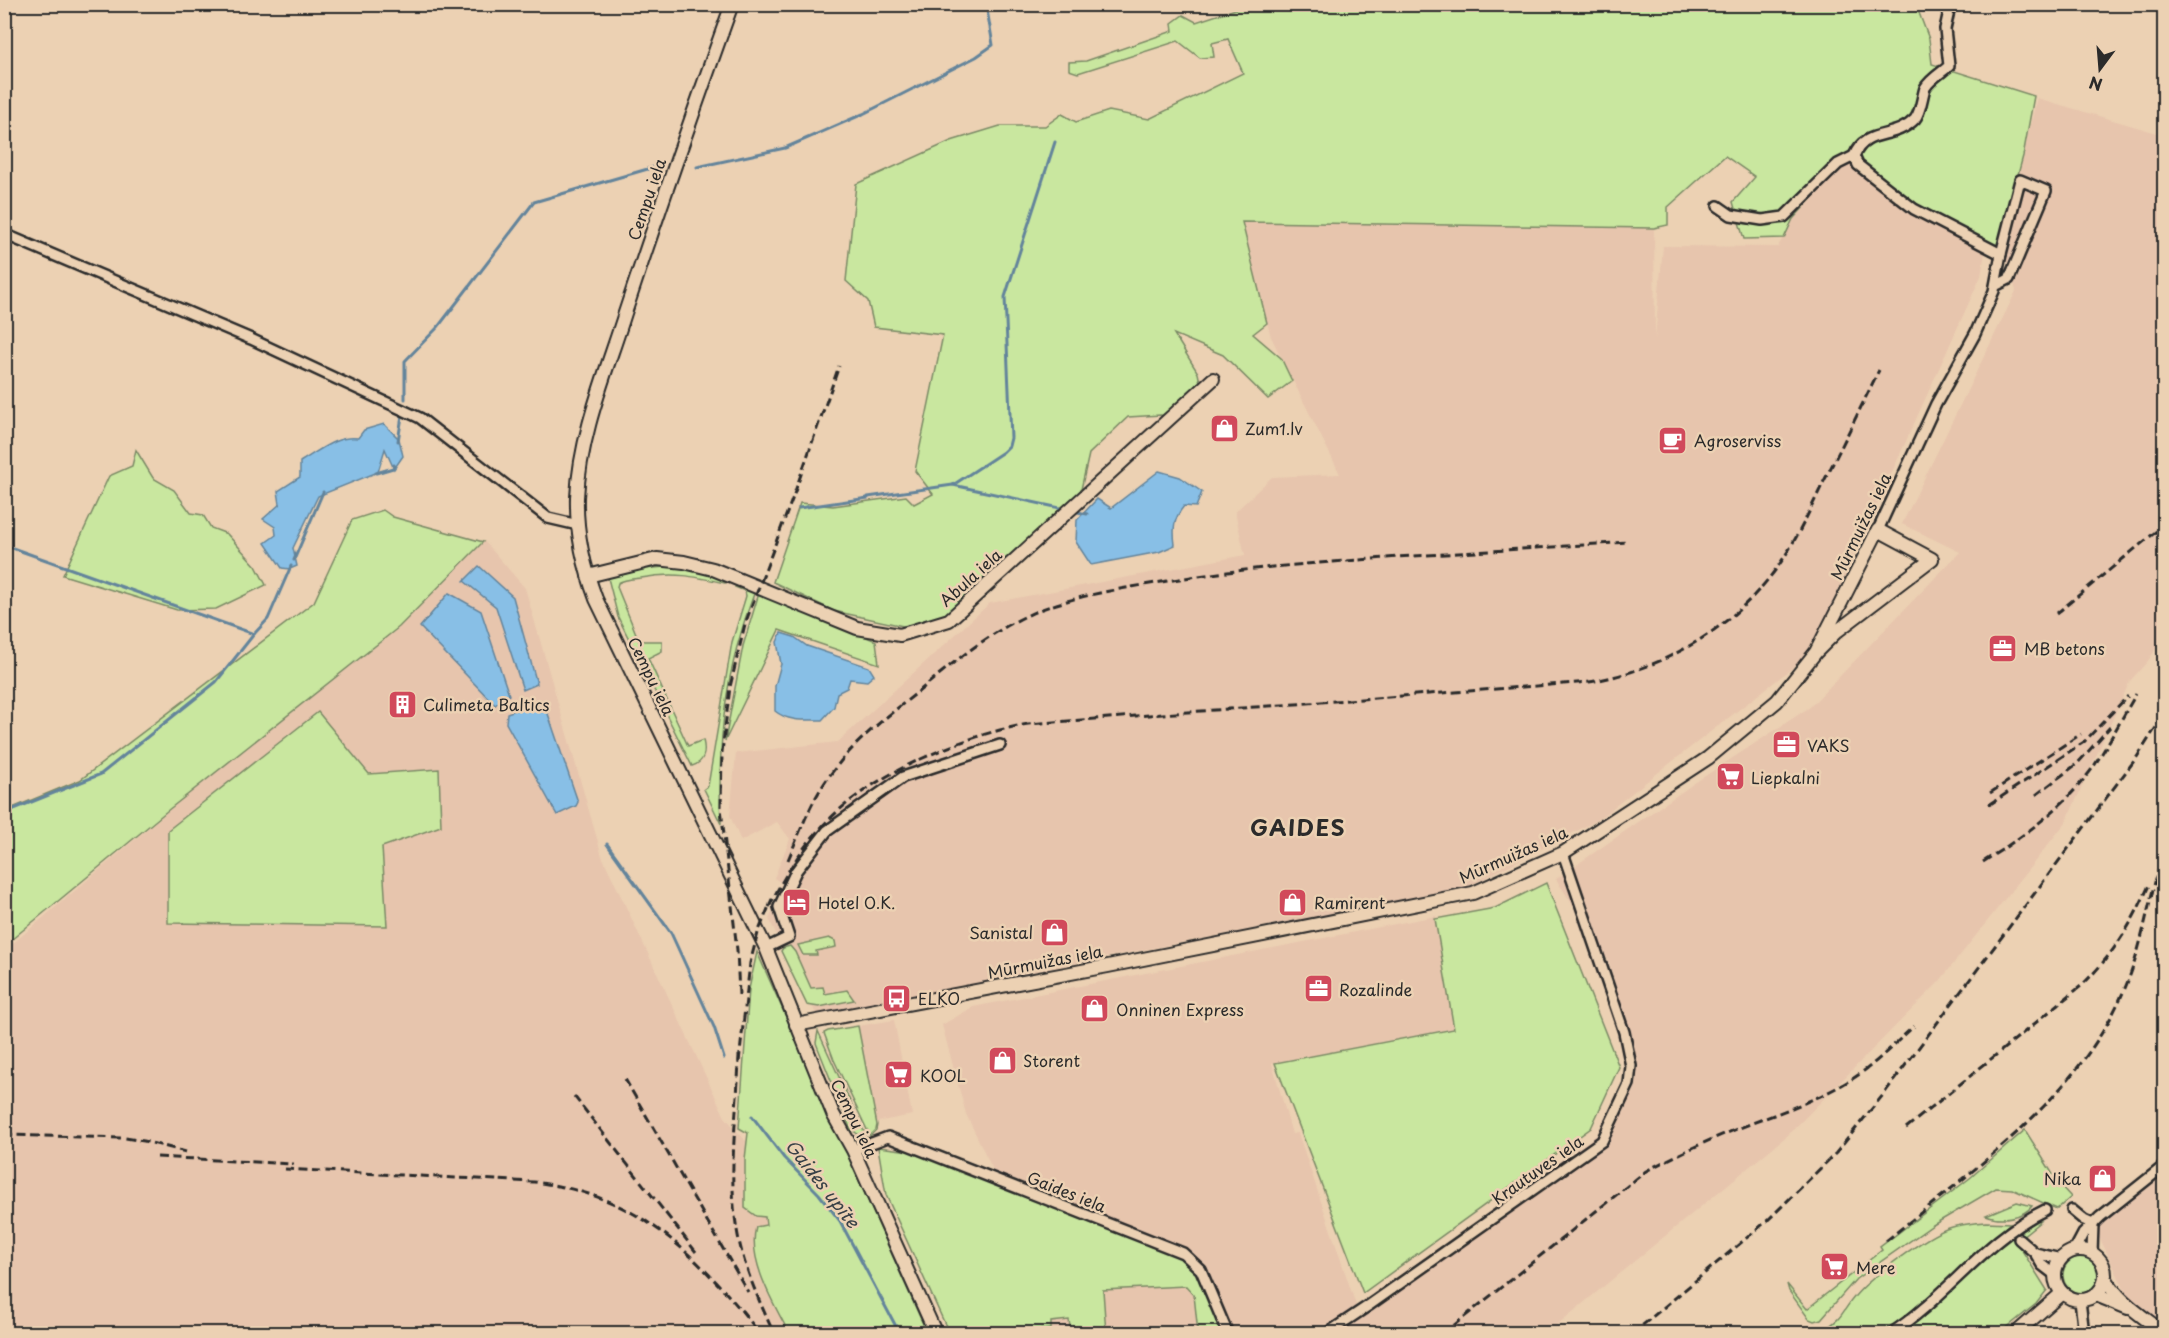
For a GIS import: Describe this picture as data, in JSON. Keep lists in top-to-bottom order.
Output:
{
  "streets": {
    "street": [
      "Cempu iela",
      "Mūrmuižas iela",
      "Abula iela",
      "Krautuves iela",
      "Gaides iela"
    ]
  },
  "crossings": [
    ["Cempu iela", "Mūrmuižas iela"],
    ["Cempu iela", "Abula iela"],
    ["Cempu iela", "Gaides iela"],
    ["Mūrmuižas iela", "Krautuves iela"]
  ],
  "districts": ["GAIDES"],
  "water": ["Gaides upīte"],
  "places": {
    "shop": [
      "Zum1.lv",
      "Ramirent",
      "Sanistal",
      "Onninen Express",
      "Storent",
      "Nika"
    ],
    "cafe": ["Agroserviss"],
    "office": ["MB betons", "VAKS", "Rozalinde"],
    "building": ["Culimeta Baltics"],
    "supermarket": ["Liepkalni", "KOOL", "Mere"],
    "hotel": ["Hotel O.K."],
    "bus stop": ["ELKO"]
  },
  "north": "bottom"
}
